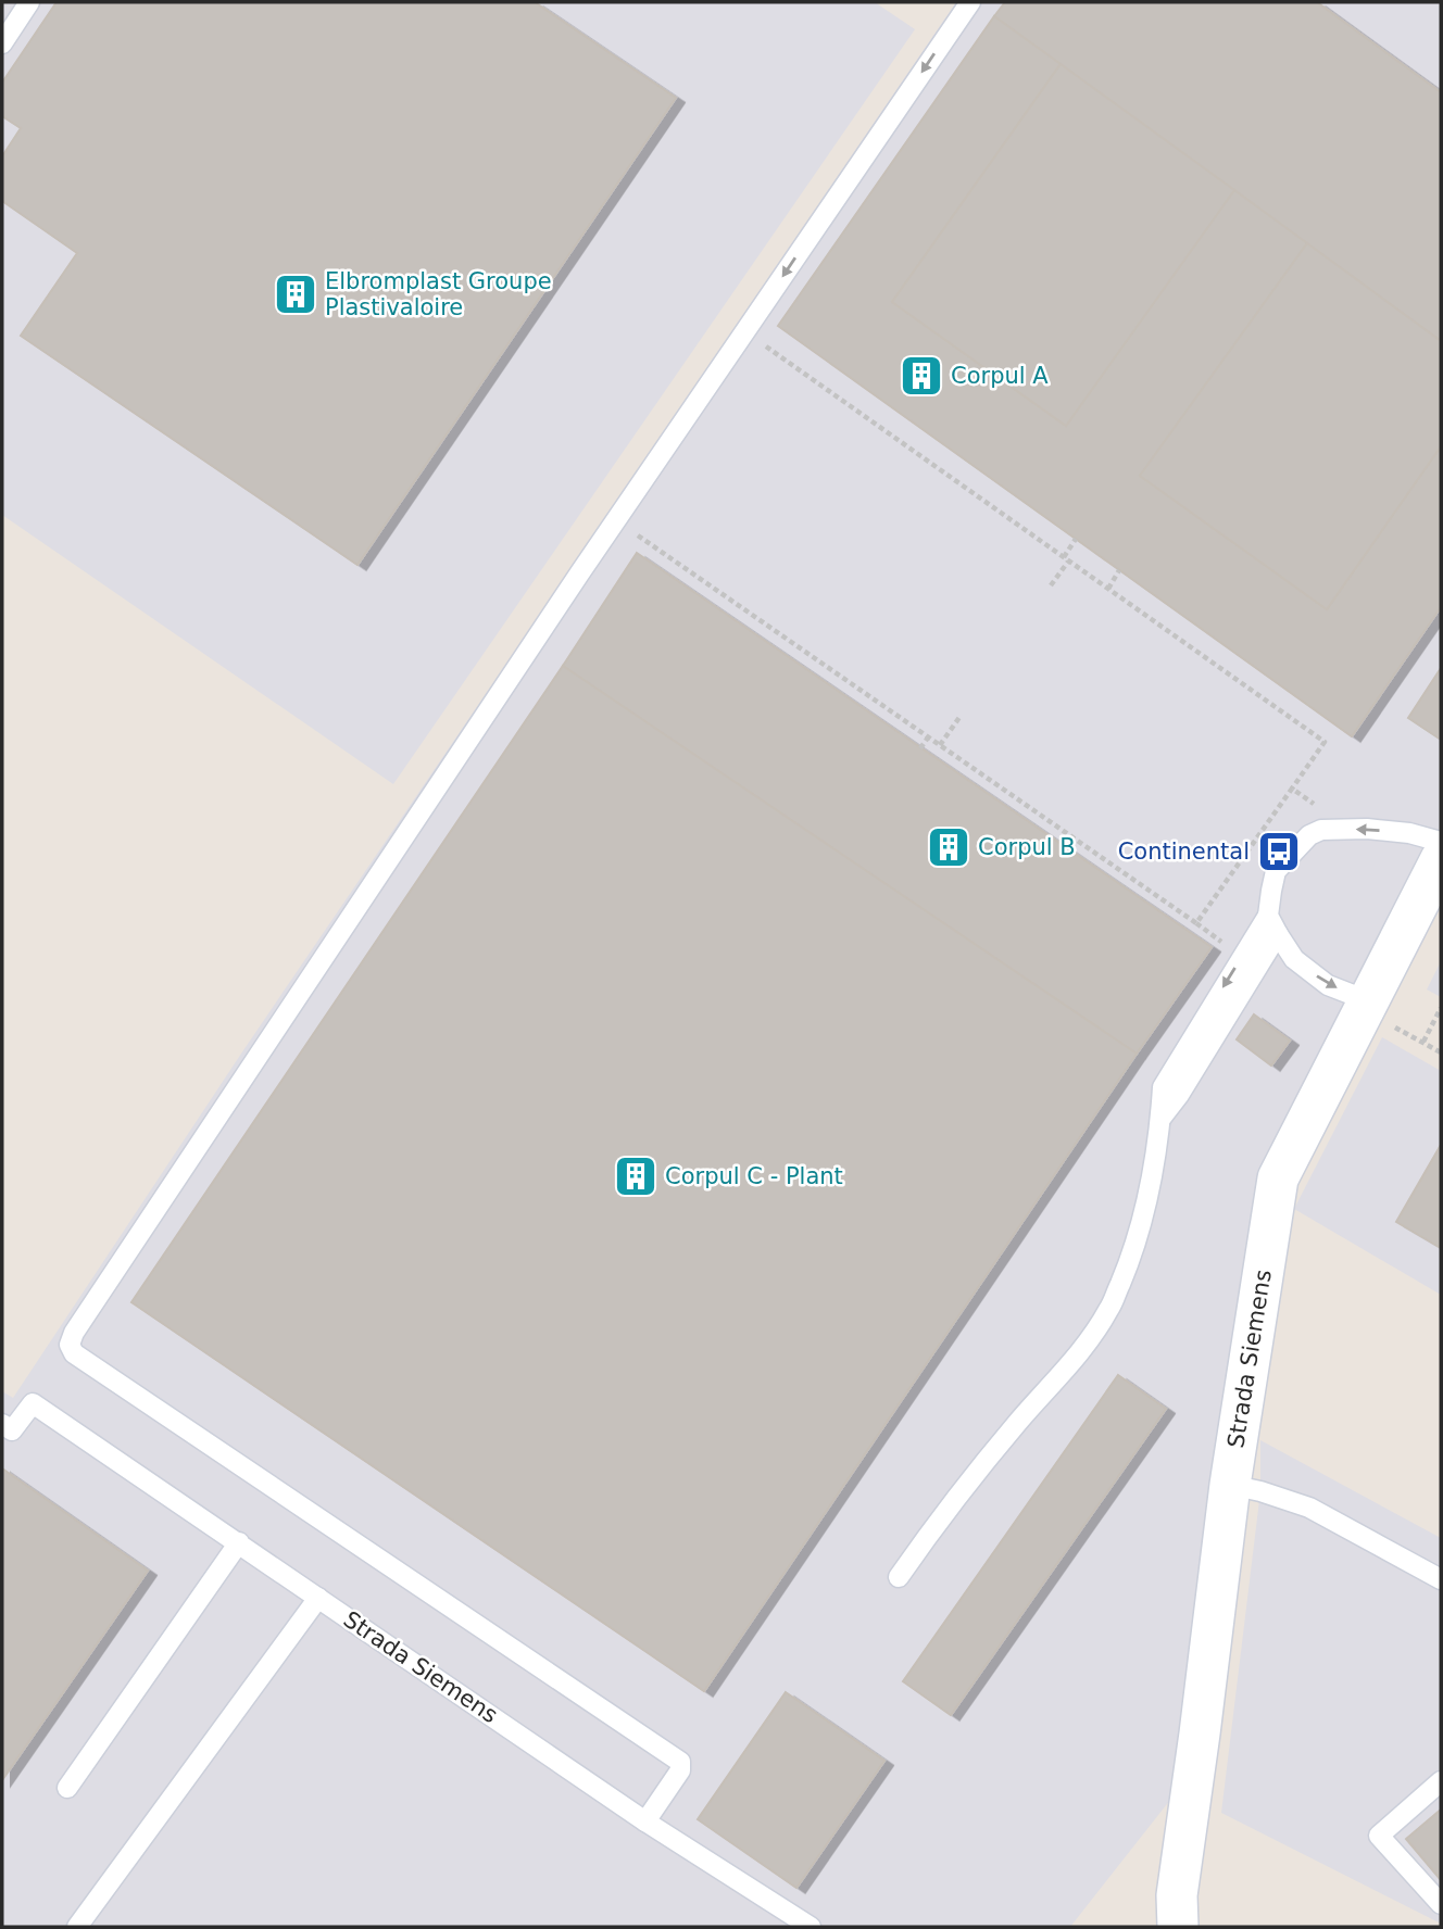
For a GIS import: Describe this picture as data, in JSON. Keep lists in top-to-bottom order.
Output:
{
  "streets": {
    "street": ["Strada Siemens"]
  },
  "places": {
    "building": [
      "Elbromplast Groupe Plastivaloire",
      "Corpul A",
      "Corpul B",
      "Corpul C - Plant"
    ],
    "bus stop": ["Continental"]
  }
}
